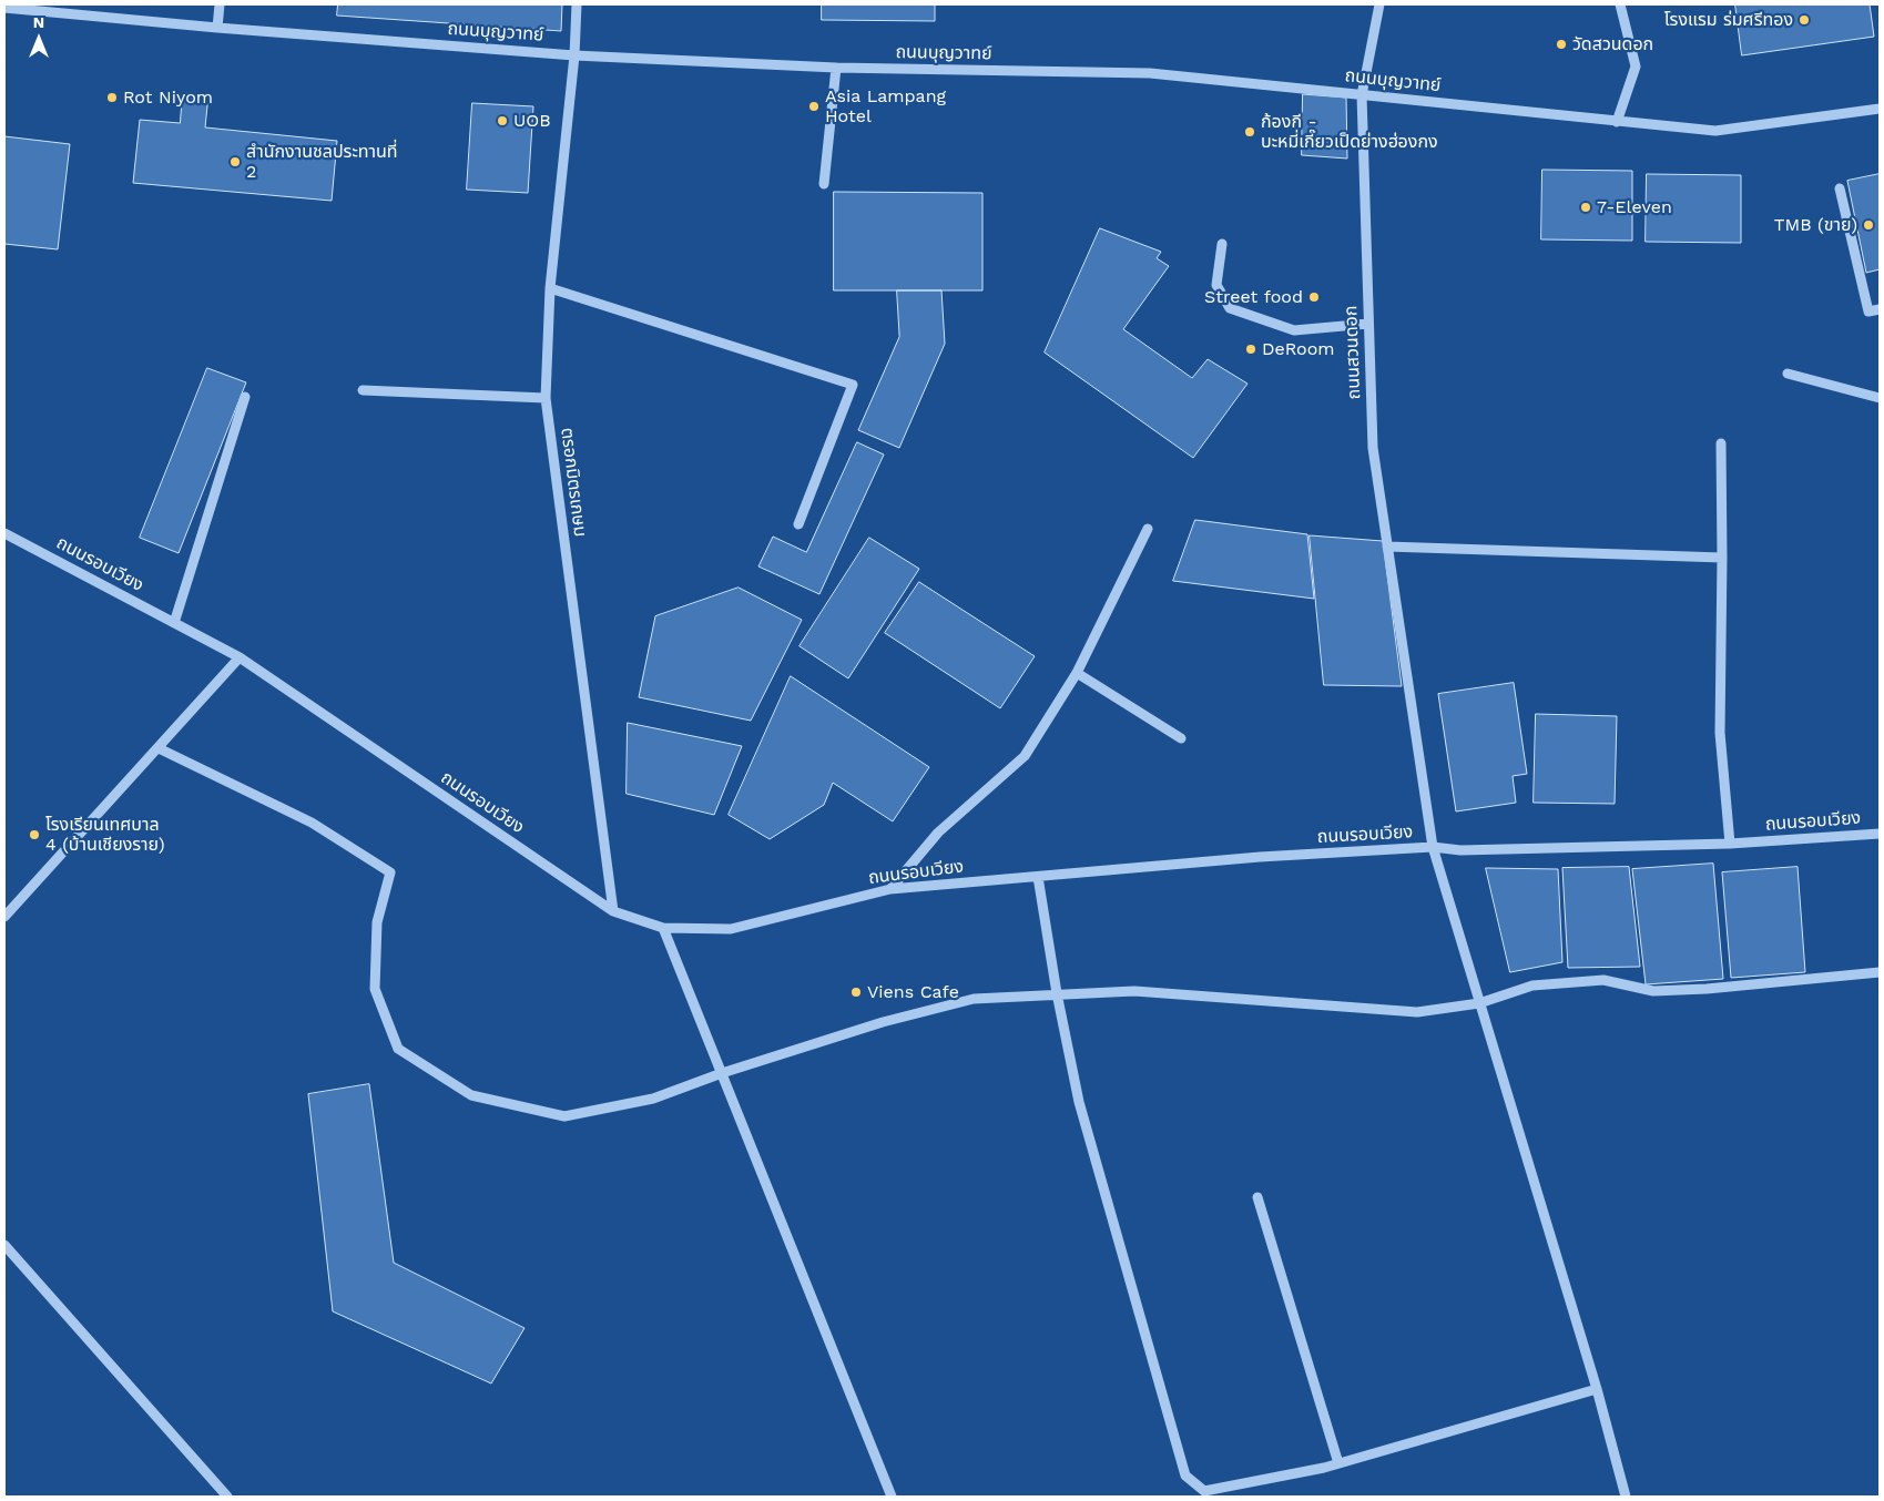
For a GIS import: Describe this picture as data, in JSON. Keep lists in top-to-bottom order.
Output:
{
  "streets": {
    "street": [
      "ถนนบุญวาทย์",
      "ถนนสวนดอก",
      "ตรอกมิตรเกษม",
      "ถนนรอบเวียง"
    ]
  },
  "crossings": [
    ["ถนนบุญวาทย์", "ถนนสวนดอก"],
    ["ถนนบุญวาทย์", "ตรอกมิตรเกษม"],
    ["ถนนสวนดอก", "ถนนรอบเวียง"],
    ["ตรอกมิตรเกษม", "ถนนรอบเวียง"]
  ],
  "places": [
    "โรงแรม ร่มศรีทอง",
    "วัดสวนดอก",
    "Rot Niyom",
    "Asia Lampang Hotel",
    "UOB",
    "ก้องกี - บะหมี่เกี๊ยวเป็ดย่างฮ่องกง",
    "สำนักงานชลประทานที่ 2",
    "7-Eleven",
    "TMB (ขาย)",
    "Street food",
    "DeRoom",
    "โรงเรียนเทศบาล 4 (บ้านเชียงราย)",
    "Viens Cafe"
  ],
  "north": "top"
}
